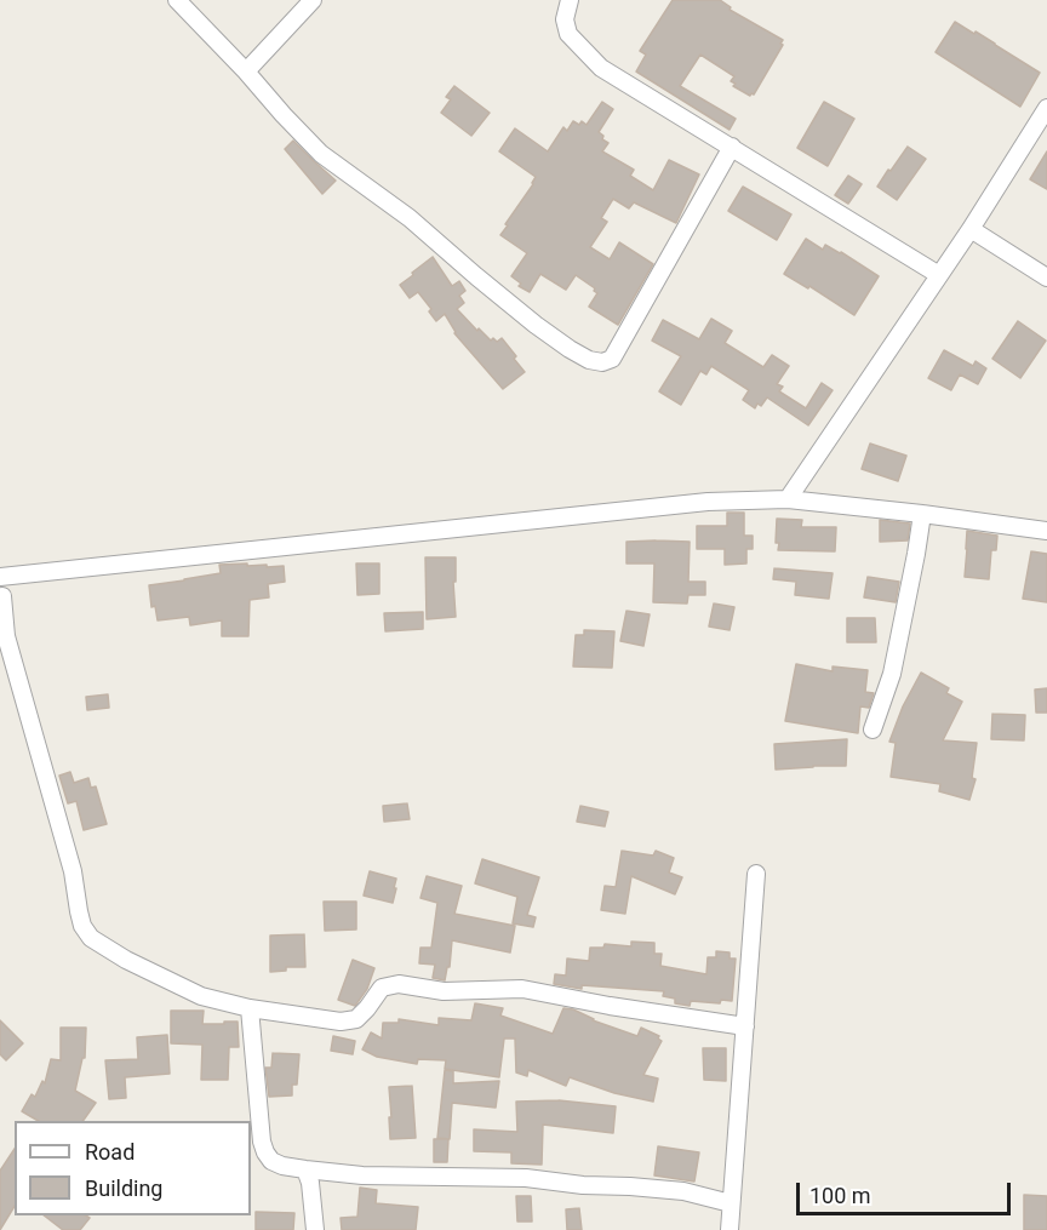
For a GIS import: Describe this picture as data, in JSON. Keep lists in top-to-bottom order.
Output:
{
  "legend": ["Road", "Building"],
  "scale_bar": "100 m"
}
